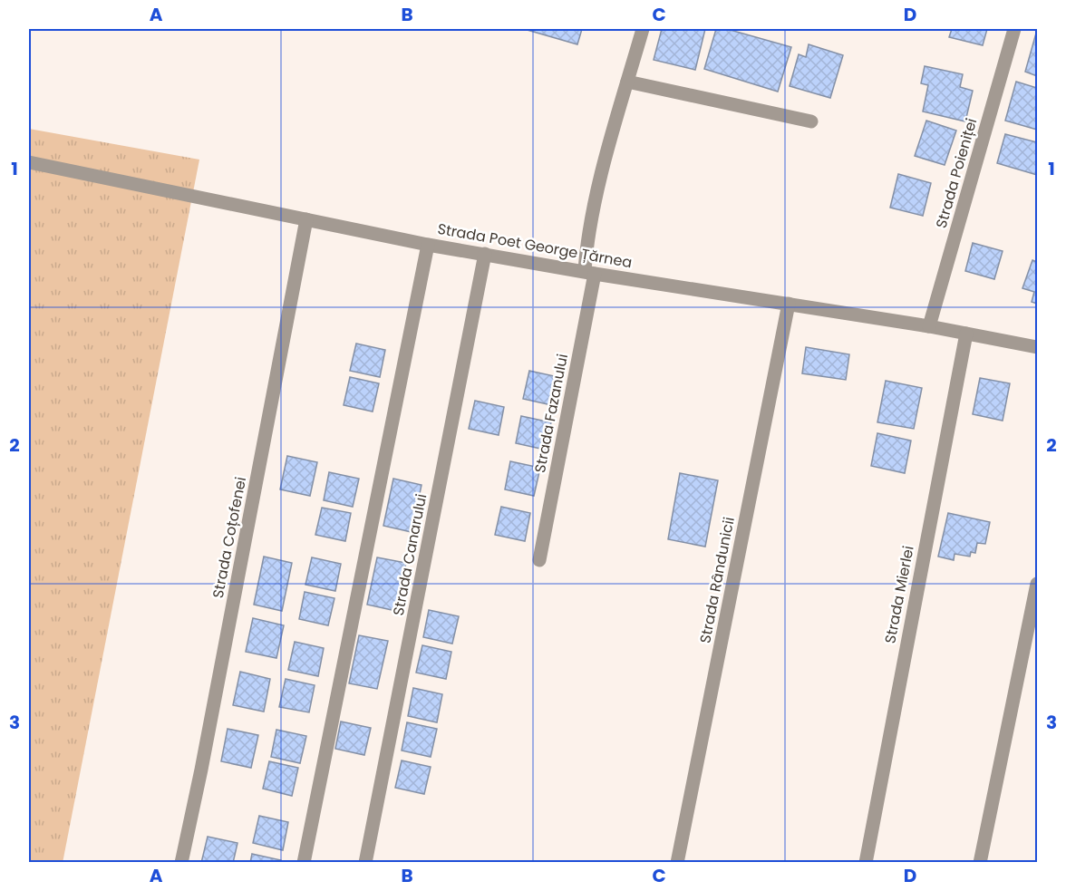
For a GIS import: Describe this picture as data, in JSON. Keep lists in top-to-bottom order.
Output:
{
  "streets": {
    "street": [
      "Strada Poieniței",
      "Strada Poet George Țărnea",
      "Strada Fazanului",
      "Strada Coțofenei",
      "Strada Canarului",
      "Strada Rândunicii",
      "Strada Mierlei"
    ]
  },
  "crossings": [
    ["Strada Poieniței", "Strada Poet George Țărnea"],
    ["Strada Poet George Țărnea", "Strada Fazanului"],
    ["Strada Poet George Țărnea", "Strada Coțofenei"],
    ["Strada Poet George Țărnea", "Strada Canarului"],
    ["Strada Poet George Țărnea", "Strada Rândunicii"],
    ["Strada Poet George Țărnea", "Strada Mierlei"]
  ],
  "grid": {
    "columns": [
      "A",
      "B",
      "C",
      "D"
    ],
    "rows": ["1", "2", "3"]
  }
}
